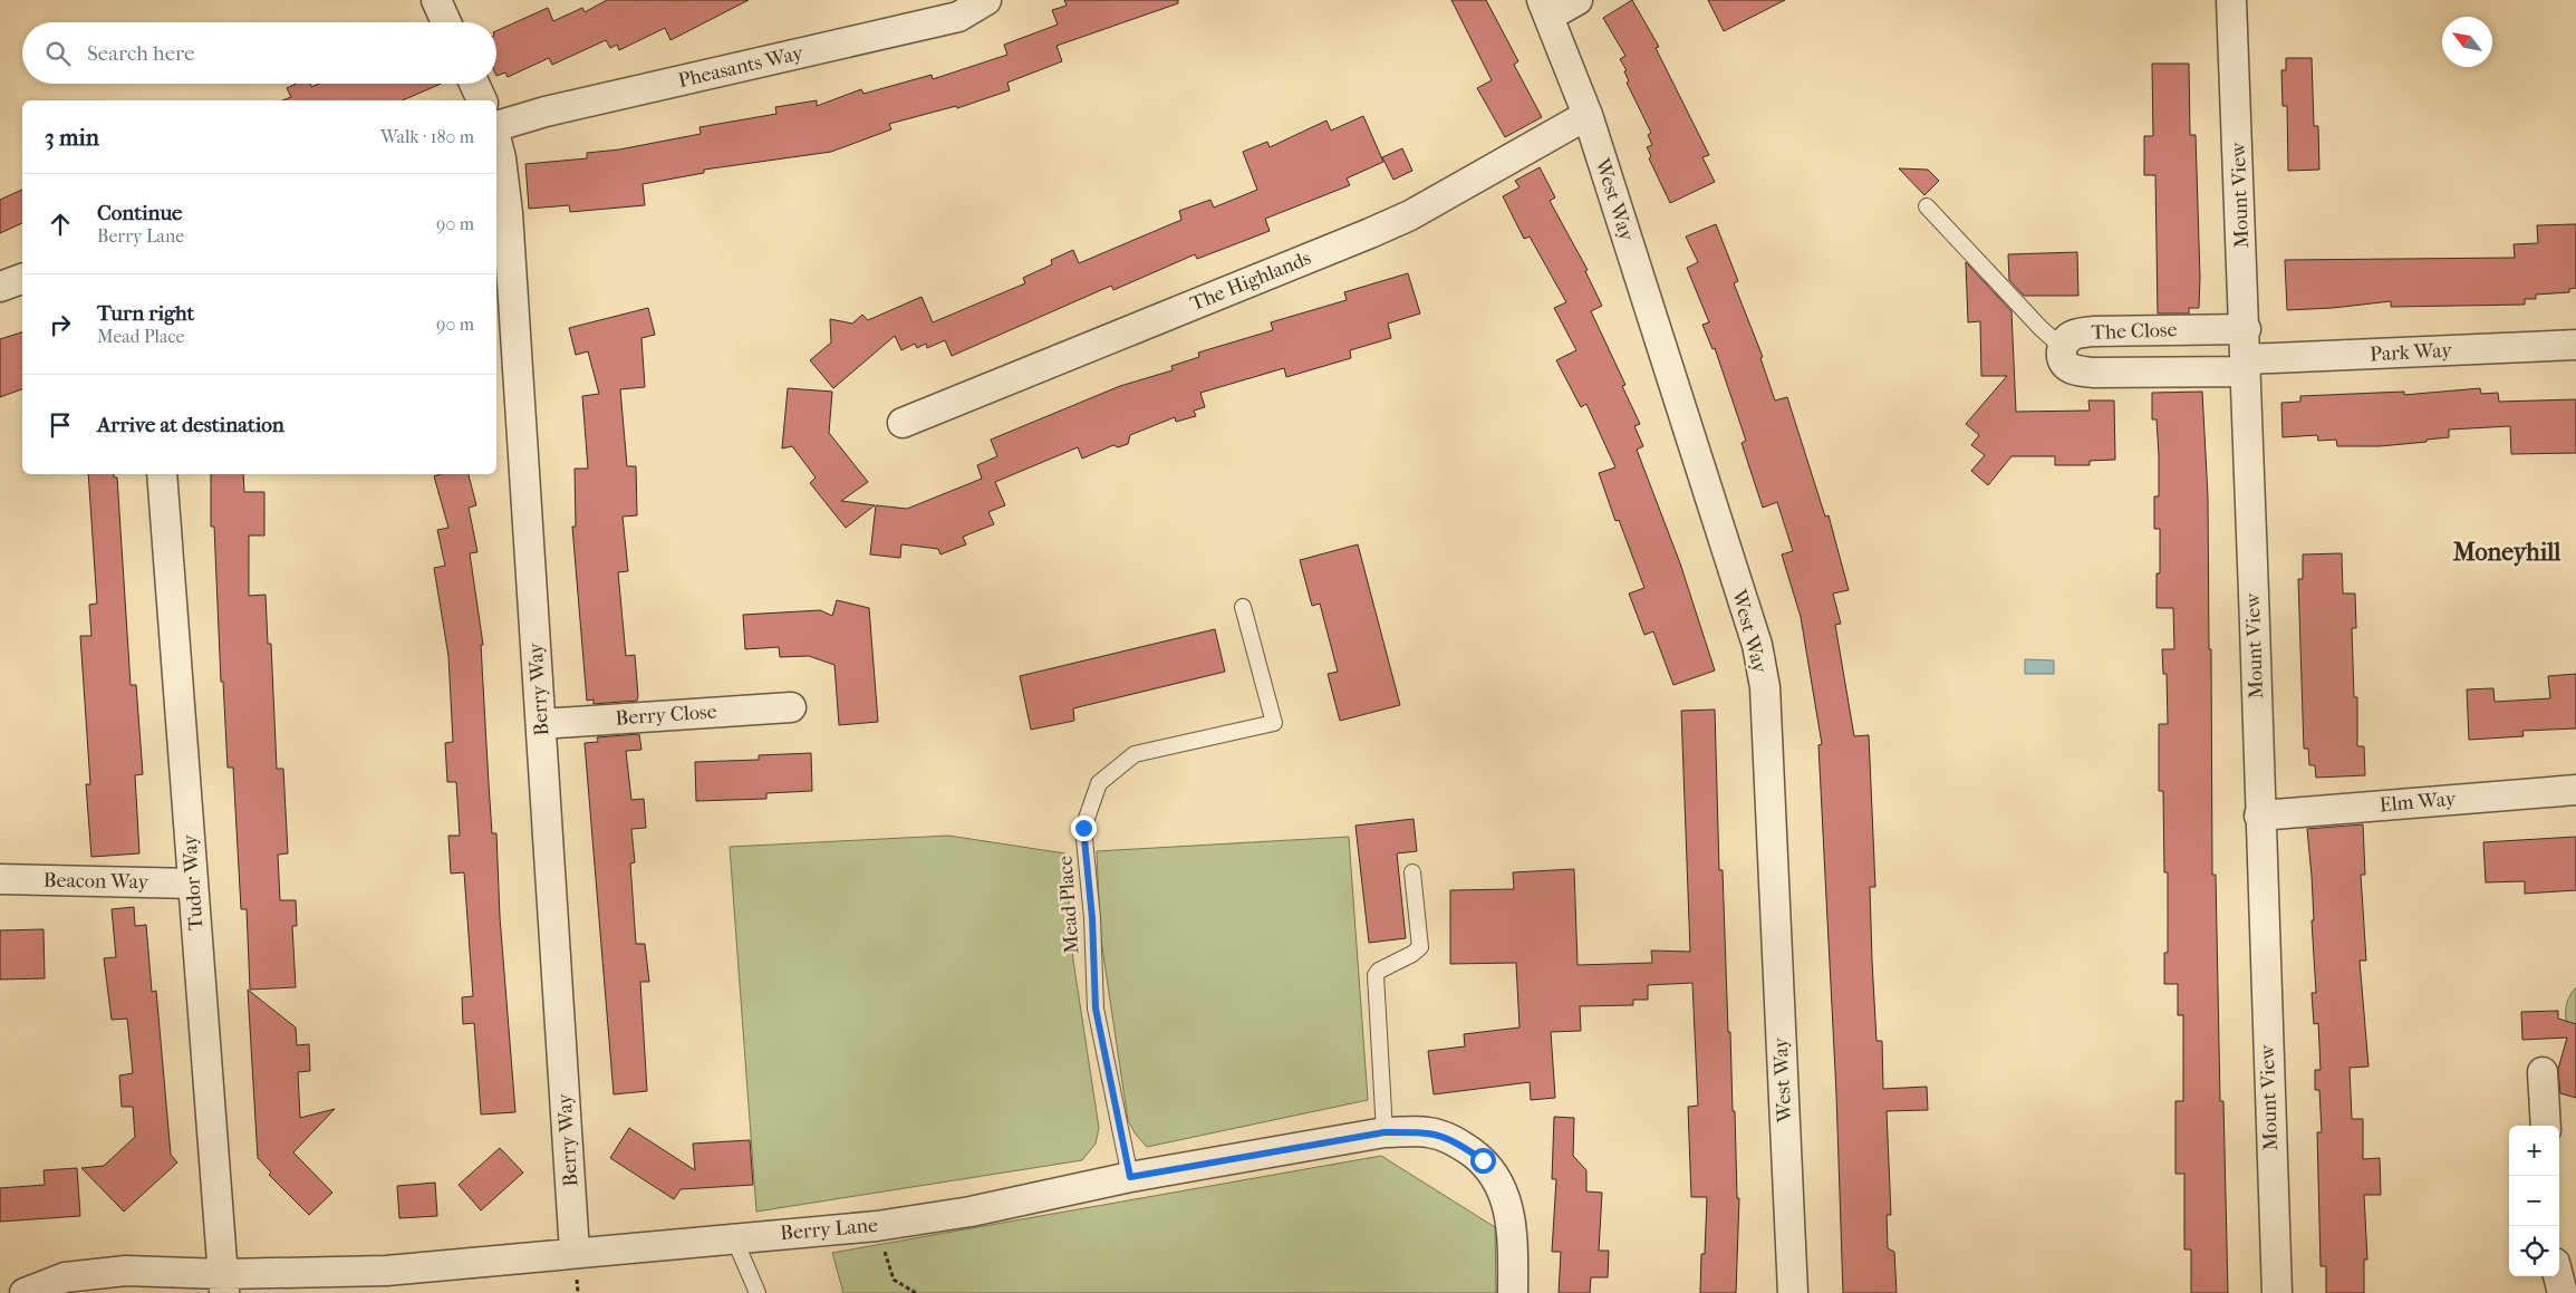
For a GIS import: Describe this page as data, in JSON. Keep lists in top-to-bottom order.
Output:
{
  "streets": {
    "street": [
      "Pheasants Way",
      "Mount View",
      "West Way",
      "The Highlands",
      "The Close",
      "Park Way",
      "Berry Way",
      "Berry Close",
      "Elm Way",
      "Beacon Way",
      "Tudor Way",
      "Berry Lane"
    ],
    "lane": ["Mead Place"]
  },
  "crossings": [
    ["Mount View", "The Close"],
    ["Mount View", "Park Way"],
    ["Mount View", "Elm Way"],
    ["West Way", "The Highlands"],
    ["The Close", "Park Way"],
    ["Berry Way", "Berry Close"],
    ["Berry Way", "Berry Lane"],
    ["Beacon Way", "Tudor Way"],
    ["Tudor Way", "Berry Lane"],
    ["Mead Place", "Berry Lane"]
  ],
  "districts": ["Moneyhill"],
  "north": "top left",
  "page": {
    "search": "Search here",
    "heading": ["3 min", "Walk · 180 m"],
    "list": [
      ["Continue", "Berry Lane", "90 m"],
      ["Turn right", "Mead Place", "90 m"],
      "Arrive at destination"
    ],
    "map_buttons": ["+", "−"]
  }
}
